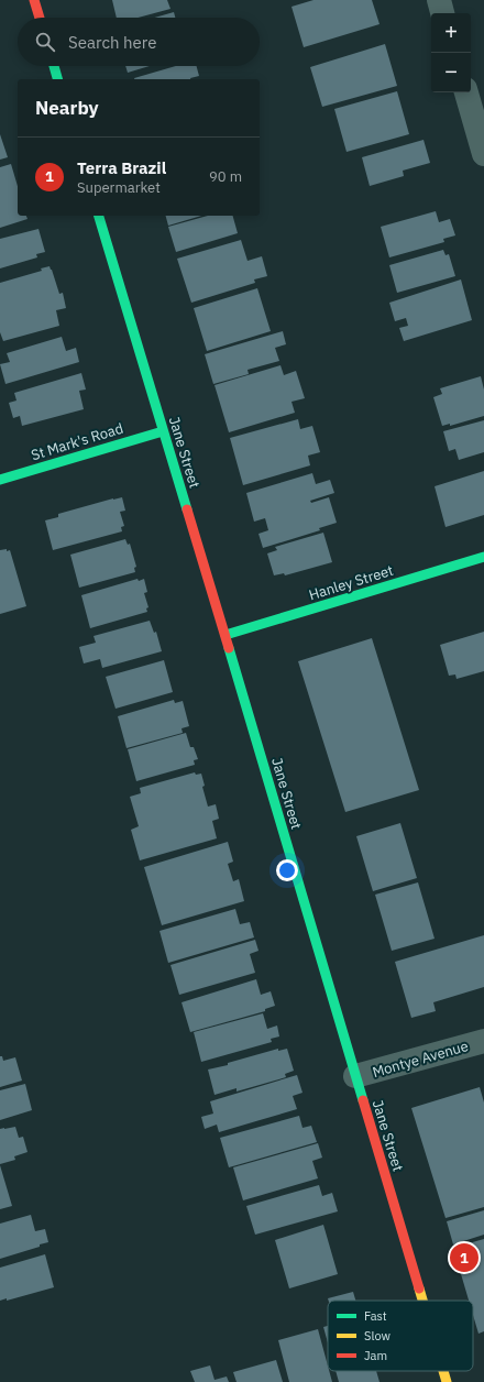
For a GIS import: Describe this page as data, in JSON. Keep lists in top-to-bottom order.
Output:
{
  "streets": {
    "main road": ["St Mark's Road", "Jane Street", "Hanley Street"],
    "street": ["Montye Avenue"]
  },
  "crossings": [
    ["St Mark's Road", "Jane Street"],
    ["Jane Street", "Hanley Street"],
    ["Jane Street", "Montye Avenue"]
  ],
  "legend": ["Fast", "Slow", "Jam"],
  "page": {
    "map_buttons": ["+", "−"],
    "search": "Search here",
    "heading": "Nearby",
    "list": [
      {
        "mark": "1",
        "name": "Terra Brazil",
        "note": "Supermarket",
        "value": "90 m"
      }
    ],
    "pins": "1"
  }
}
